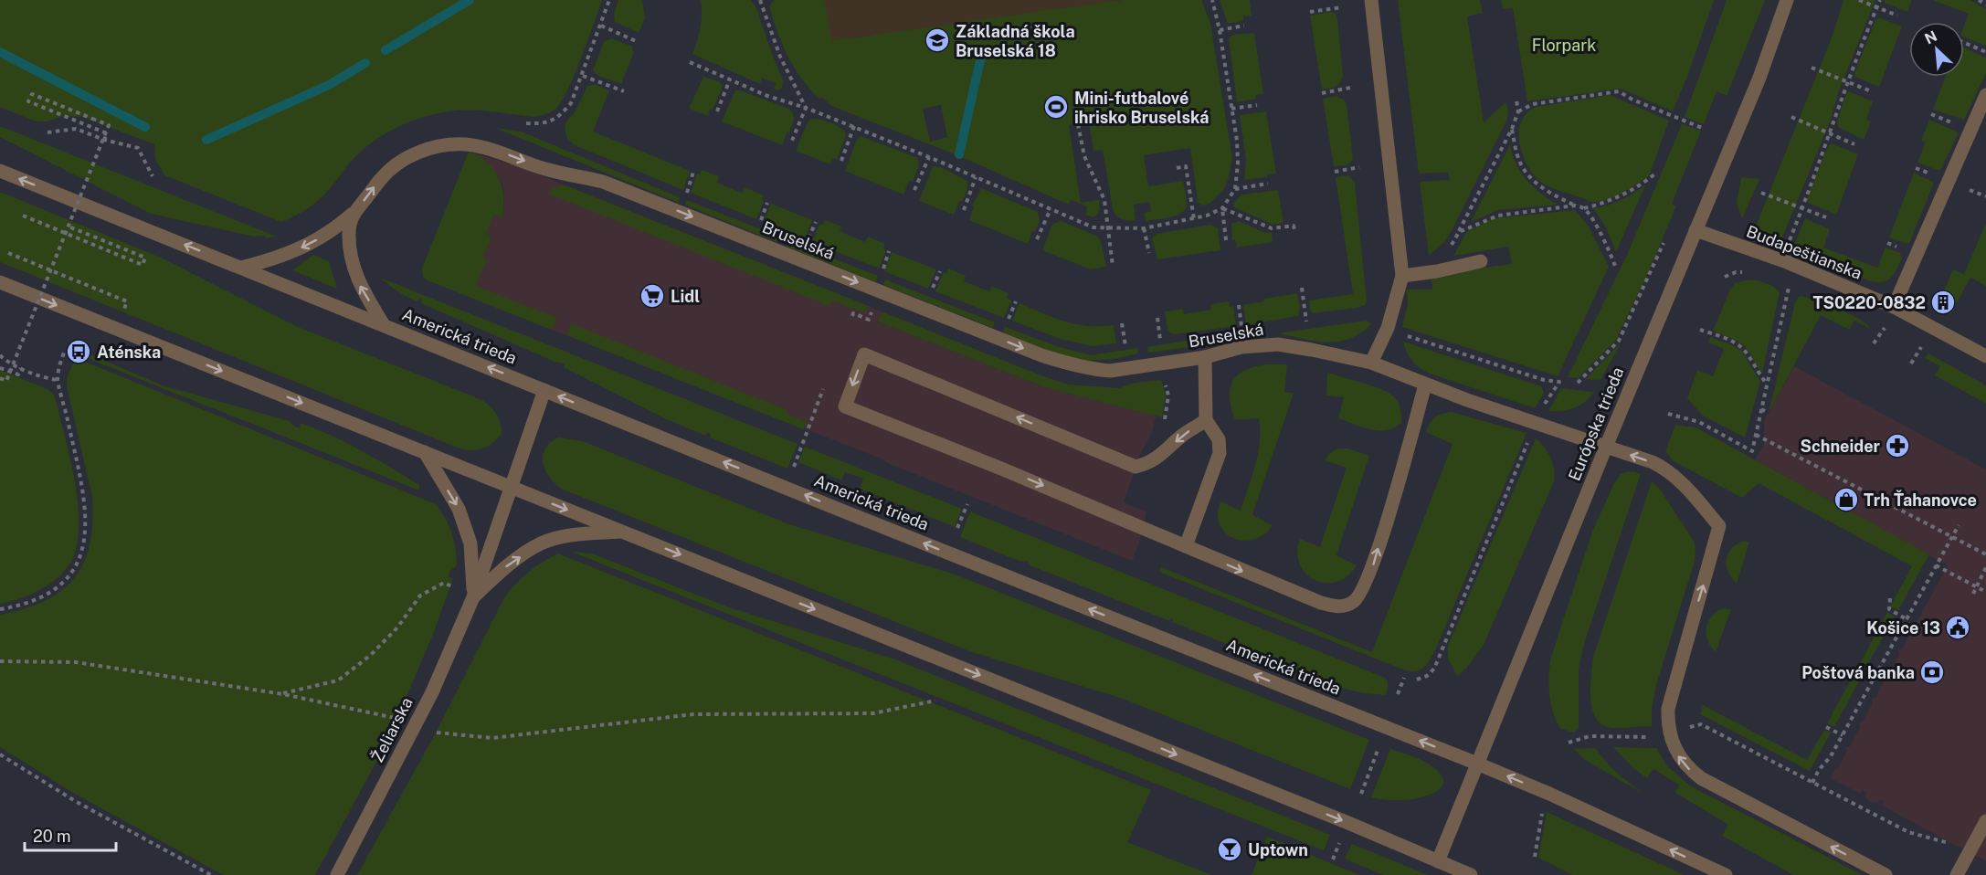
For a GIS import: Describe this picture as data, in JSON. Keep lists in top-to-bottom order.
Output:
{
  "streets": {
    "street": [
      "Bruselská",
      "Budapeštianska",
      "Americká trieda",
      "Európska trieda",
      "Želiarska"
    ]
  },
  "crossings": [
    ["Bruselská", "Americká trieda"],
    ["Bruselská", "Európska trieda"],
    ["Budapeštianska", "Európska trieda"],
    ["Americká trieda", "Európska trieda"],
    ["Americká trieda", "Želiarska"]
  ],
  "parks": ["Florpark"],
  "places": {
    "school or university": ["Základná škola Bruselská 18"],
    "sports": ["Mini-futbalové ihrisko Bruselská"],
    "supermarket": ["Lidl"],
    "building": ["TS0220-0832"],
    "bus stop": ["Aténska"],
    "pharmacy": ["Schneider"],
    "shop": ["Trh Ťahanovce"],
    "public building": ["Košice 13"],
    "bank": ["Poštová banka"],
    "bar": ["Uptown"]
  },
  "scale_bar": "20 m",
  "north": "top left"
}
